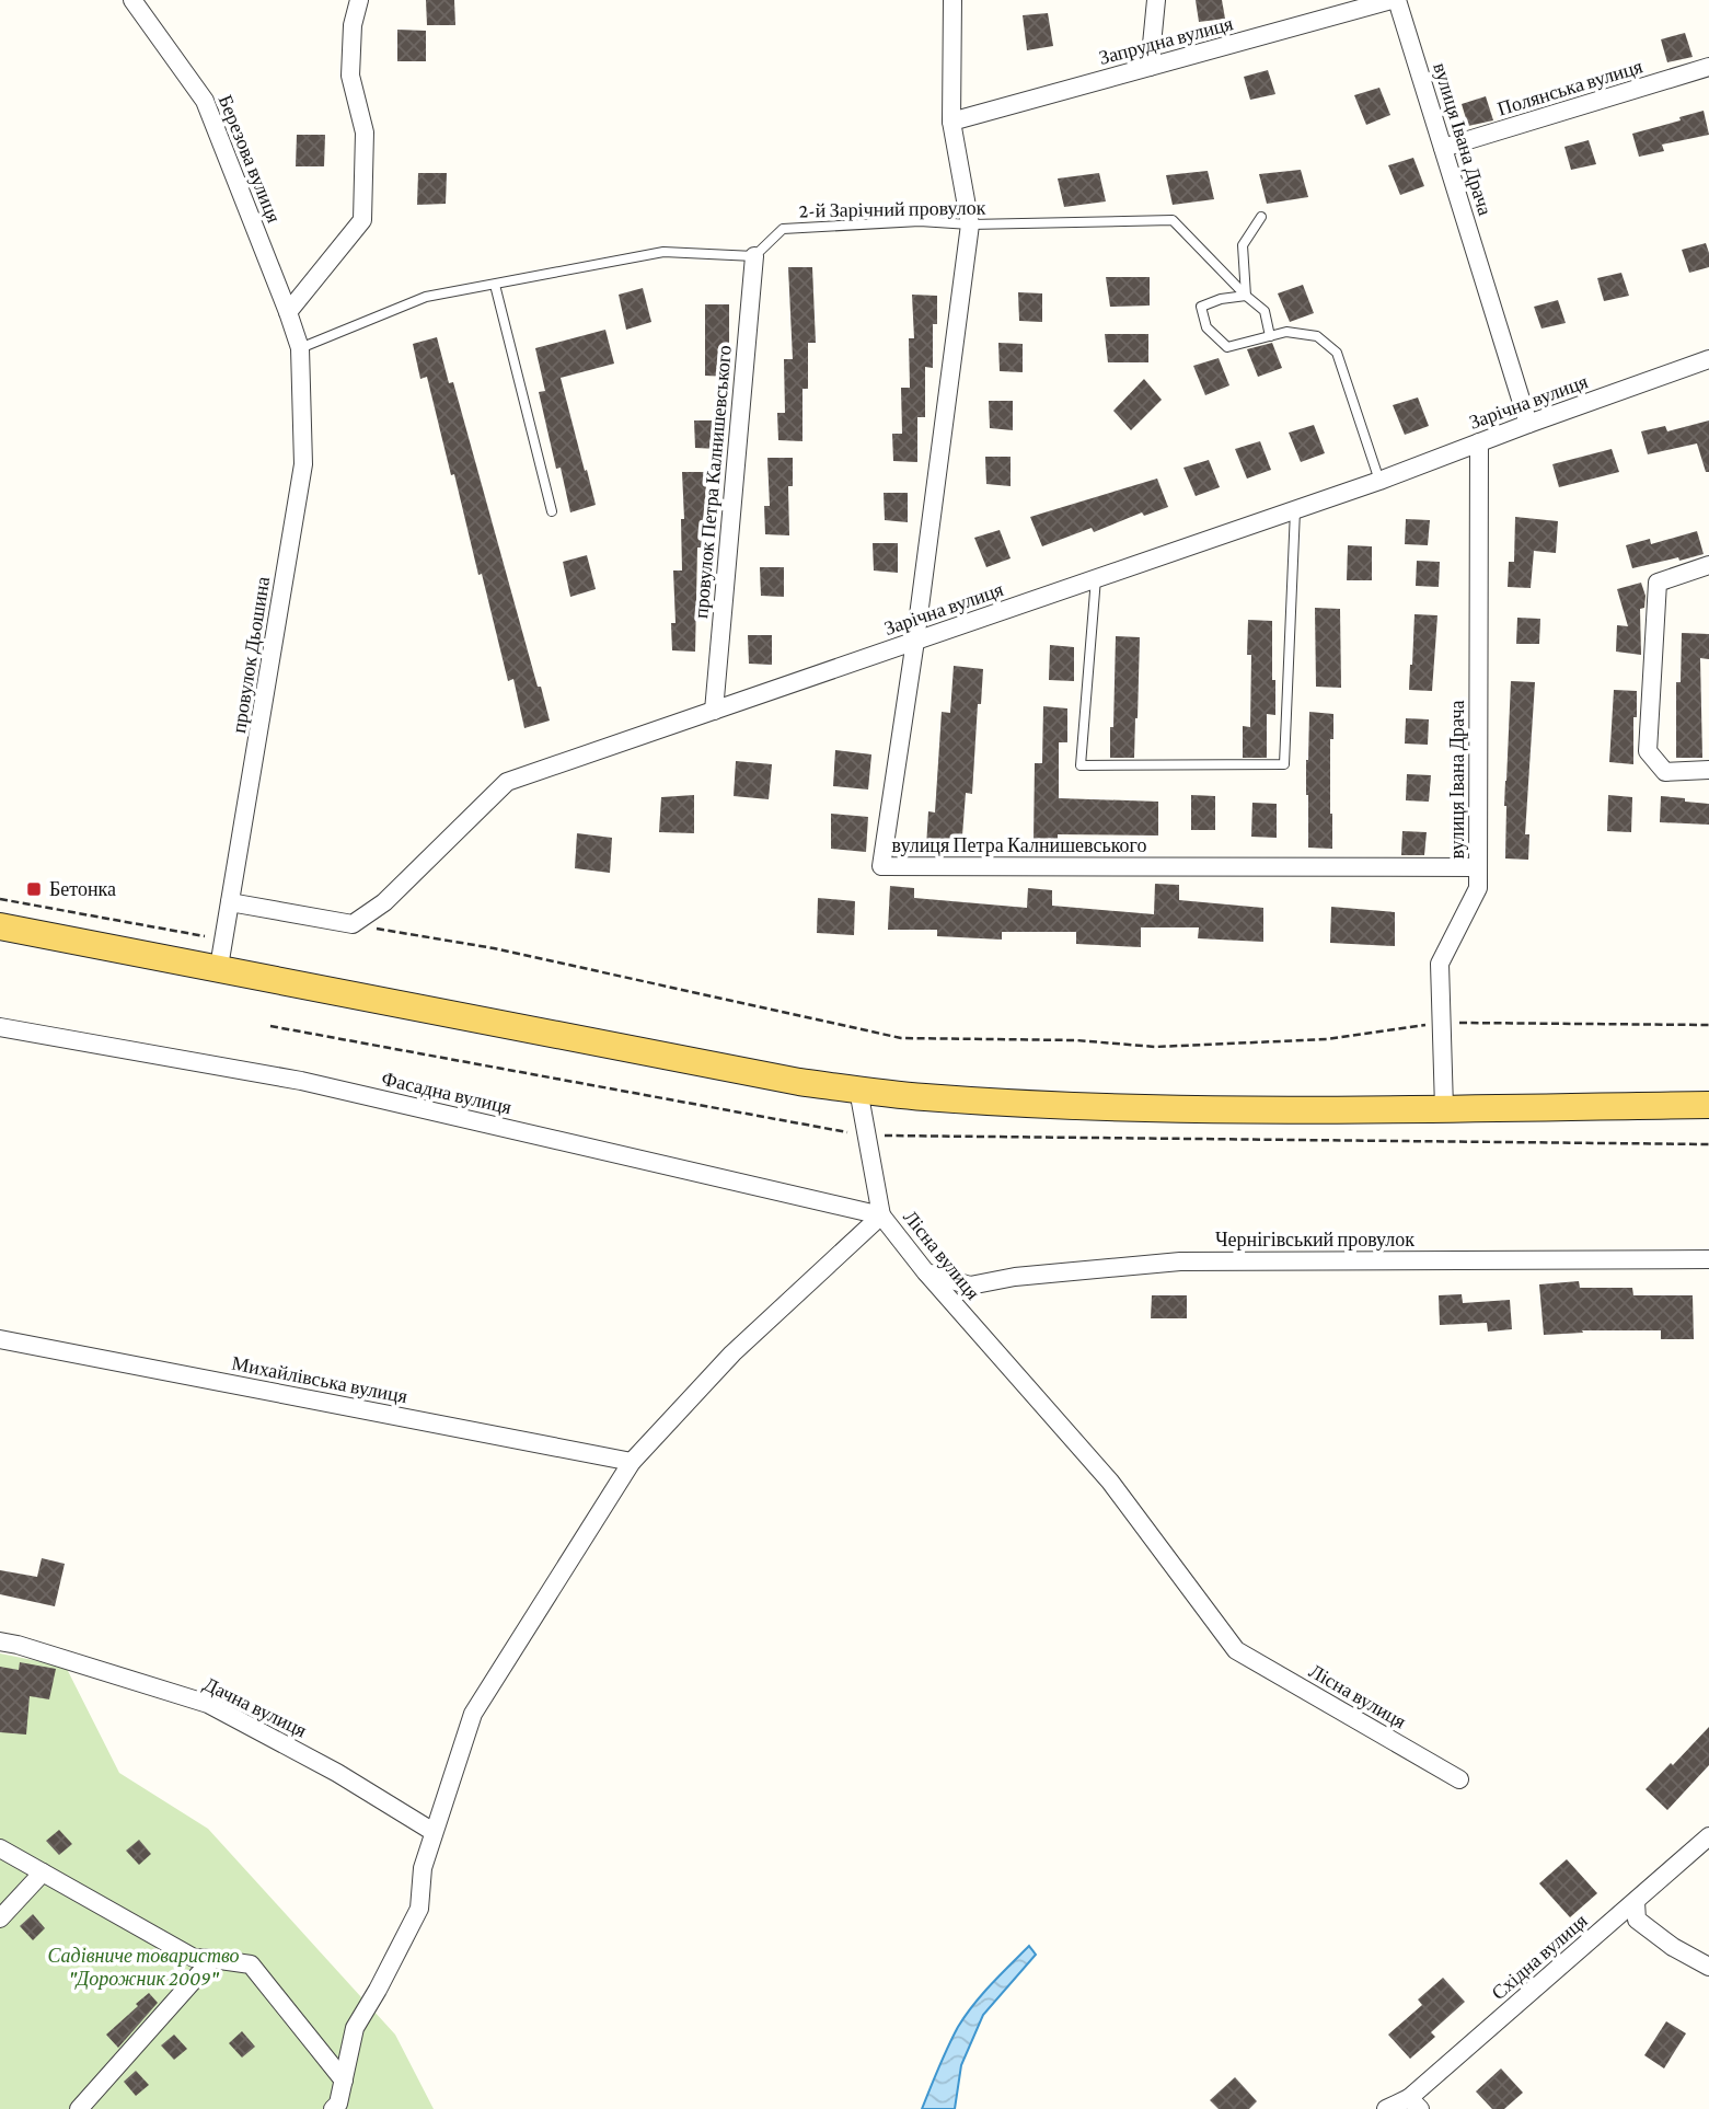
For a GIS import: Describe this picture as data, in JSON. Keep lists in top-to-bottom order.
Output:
{
  "streets": {
    "street": [
      "Запрудна вулиця",
      "Полянська вулиця",
      "вулиця Івана Драча",
      "Березова вулиця",
      "Зарічна вулиця",
      "провулок Петра Калнишевського",
      "провулок Дьошина",
      "вулиця Петра Калнишевського",
      "Фасадна вулиця",
      "Чернігівський провулок",
      "Лісна вулиця",
      "Михайлівська вулиця",
      "Дачна вулиця",
      "Східна вулиця"
    ],
    "lane": ["2-й Зарічний провулок"]
  },
  "crossings": [
    ["Запрудна вулиця", "вулиця Петра Калнишевського"],
    ["Полянська вулиця", "вулиця Івана Драча"],
    ["вулиця Івана Драча", "Зарічна вулиця"],
    ["вулиця Івана Драча", "вулиця Петра Калнишевського"],
    ["Березова вулиця", "провулок Дьошина"],
    ["2-й Зарічний провулок", "провулок Петра Калнишевського"],
    ["2-й Зарічний провулок", "вулиця Петра Калнишевського"],
    ["Зарічна вулиця", "провулок Петра Калнишевського"],
    ["Зарічна вулиця", "провулок Дьошина"],
    ["Зарічна вулиця", "вулиця Петра Калнишевського"],
    ["Фасадна вулиця", "Лісна вулиця"],
    ["Чернігівський провулок", "Лісна вулиця"],
    ["Лісна вулиця", "Михайлівська вулиця"],
    ["Лісна вулиця", "Дачна вулиця"]
  ],
  "parks": ["Садівниче товариство \"Дорожник 2009\""],
  "places": {
    "transit": ["Бетонка"]
  }
}
